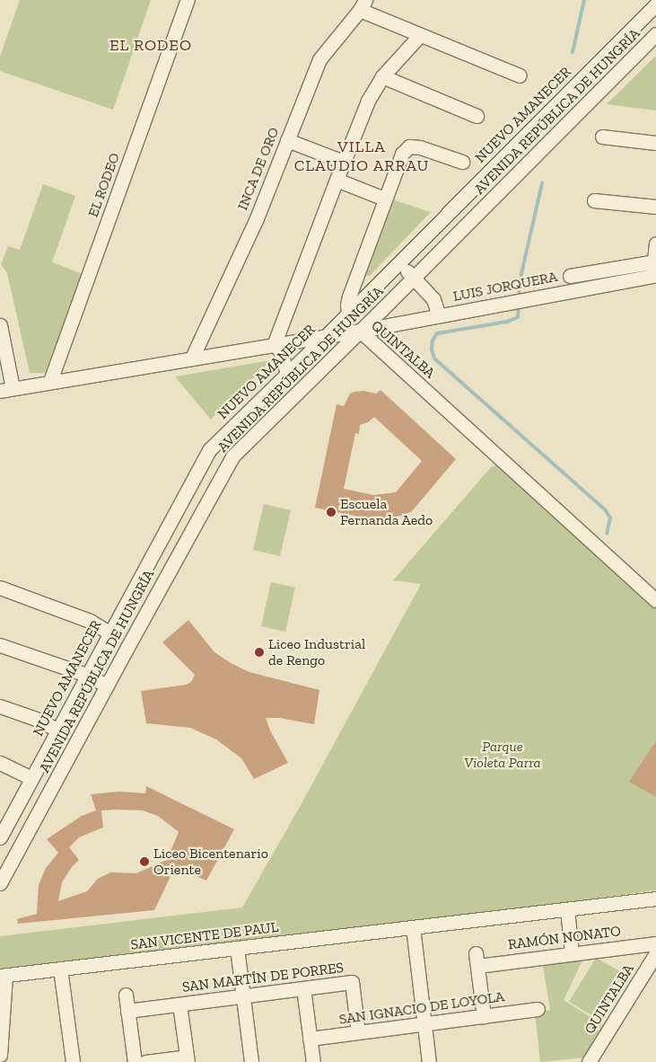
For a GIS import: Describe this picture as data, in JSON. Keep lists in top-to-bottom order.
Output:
{
  "streets": {
    "street": [
      "AVENIDA REPÚBLICA DE HUNGRÍA",
      "NUEVO AMANECER",
      "INCA DE ORO",
      "EL RODEO",
      "LUIS JORQUERA",
      "QUINTALBA",
      "SAN VICENTE DE PAUL",
      "RAMÓN NONATO",
      "SAN MARTÍN DE PORRES",
      "SAN IGNACIO DE LOYOLA"
    ]
  },
  "crossings": [
    ["AVENIDA REPÚBLICA DE HUNGRÍA", "LUIS JORQUERA"],
    ["AVENIDA REPÚBLICA DE HUNGRÍA", "QUINTALBA"],
    ["NUEVO AMANECER", "QUINTALBA"],
    ["INCA DE ORO", "QUINTALBA"],
    ["EL RODEO", "QUINTALBA"],
    ["LUIS JORQUERA", "QUINTALBA"],
    ["RAMÓN NONATO", "SAN IGNACIO DE LOYOLA"],
    ["SAN MARTÍN DE PORRES", "SAN IGNACIO DE LOYOLA"]
  ],
  "districts": ["EL RODEO", "VILLA CLAUDIO ARRAU"],
  "parks": ["Parque Violeta Parra"],
  "places": ["Escuela Fernanda Aedo", "Liceo Industrial de Rengo", "Liceo Bicentenario Oriente"]
}
